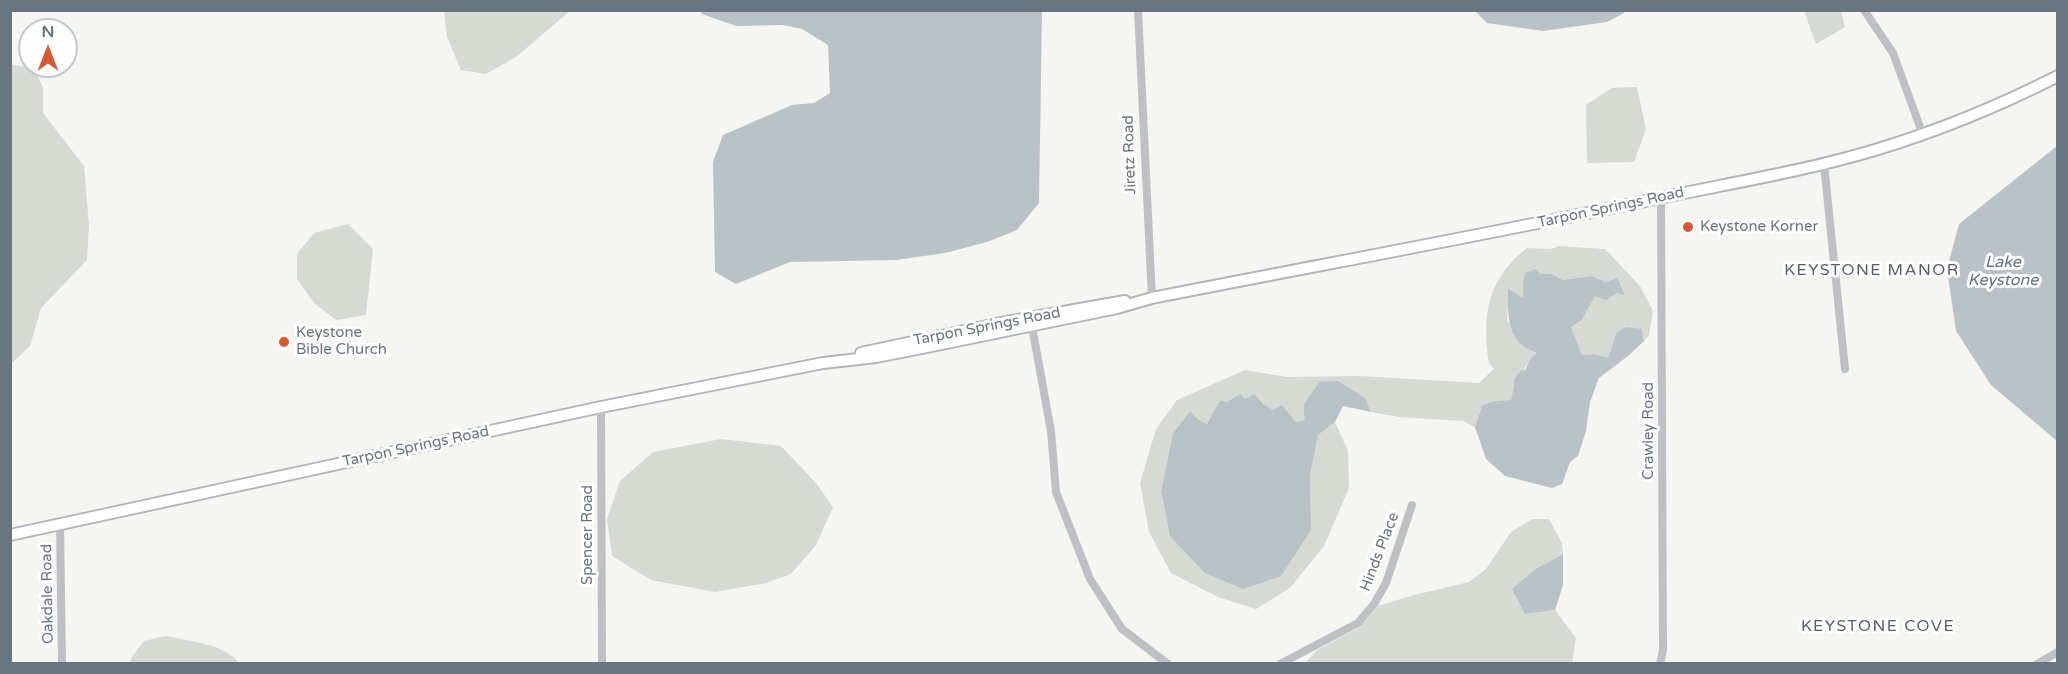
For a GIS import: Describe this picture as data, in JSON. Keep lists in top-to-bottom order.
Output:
{
  "streets": {
    "main road": ["Tarpon Springs Road"],
    "street": [
      "Jiretz Road",
      "Crawley Road",
      "Spencer Road",
      "Hinds Place",
      "Oakdale Road"
    ]
  },
  "crossings": [
    ["Jiretz Road", "Tarpon Springs Road"],
    ["Tarpon Springs Road", "Crawley Road"],
    ["Tarpon Springs Road", "Spencer Road"],
    ["Tarpon Springs Road", "Oakdale Road"]
  ],
  "districts": ["KEYSTONE MANOR", "KEYSTONE COVE"],
  "water": ["Lake Keystone"],
  "places": ["Keystone Korner", "Keystone Bible Church"],
  "north": "top"
}
